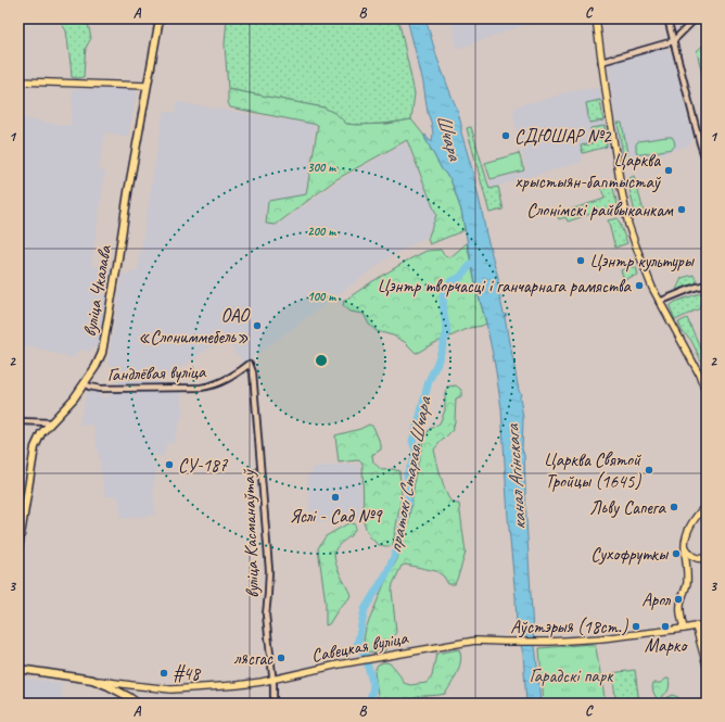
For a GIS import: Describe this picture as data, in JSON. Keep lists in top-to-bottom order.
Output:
{
  "streets": {
    "highway": ["вуліца Чкалава", "Савецкая вуліца"],
    "street": ["Гандлёвая вуліца", "вуліца Касманаўтаў"]
  },
  "crossings": [
    ["вуліца Чкалава", "Гандлёвая вуліца"],
    ["Гандлёвая вуліца", "вуліца Касманаўтаў"],
    ["вуліца Касманаўтаў", "Савецкая вуліца"]
  ],
  "water": ["Шчара", "пратокі Старая Шчара", "канал Агінскага"],
  "parks": ["Гарадскі парк"],
  "places": [
    "СДЮШАР №2",
    "Царква хрыстыян-баптыстаў",
    "Слонімскі райвыканкам",
    "Цэнтр культуры",
    "Цэнтр творчасці і ганчарнага рамяства",
    "ОАО «Слониммебель»",
    "СУ-187",
    "Царква Святой Тройцы (1645)",
    "Яслі - Сад №9",
    "Льву Сапега",
    "Сухофруткы",
    "Арол",
    "Аўстэрыя (18ст.)",
    "Марко",
    "лясгас",
    "#48"
  ],
  "grid": {
    "columns": ["A", "B", "C"],
    "rows": ["1", "2", "3"]
  },
  "rings": ["300 m", "200 m", "100 m"]
}
